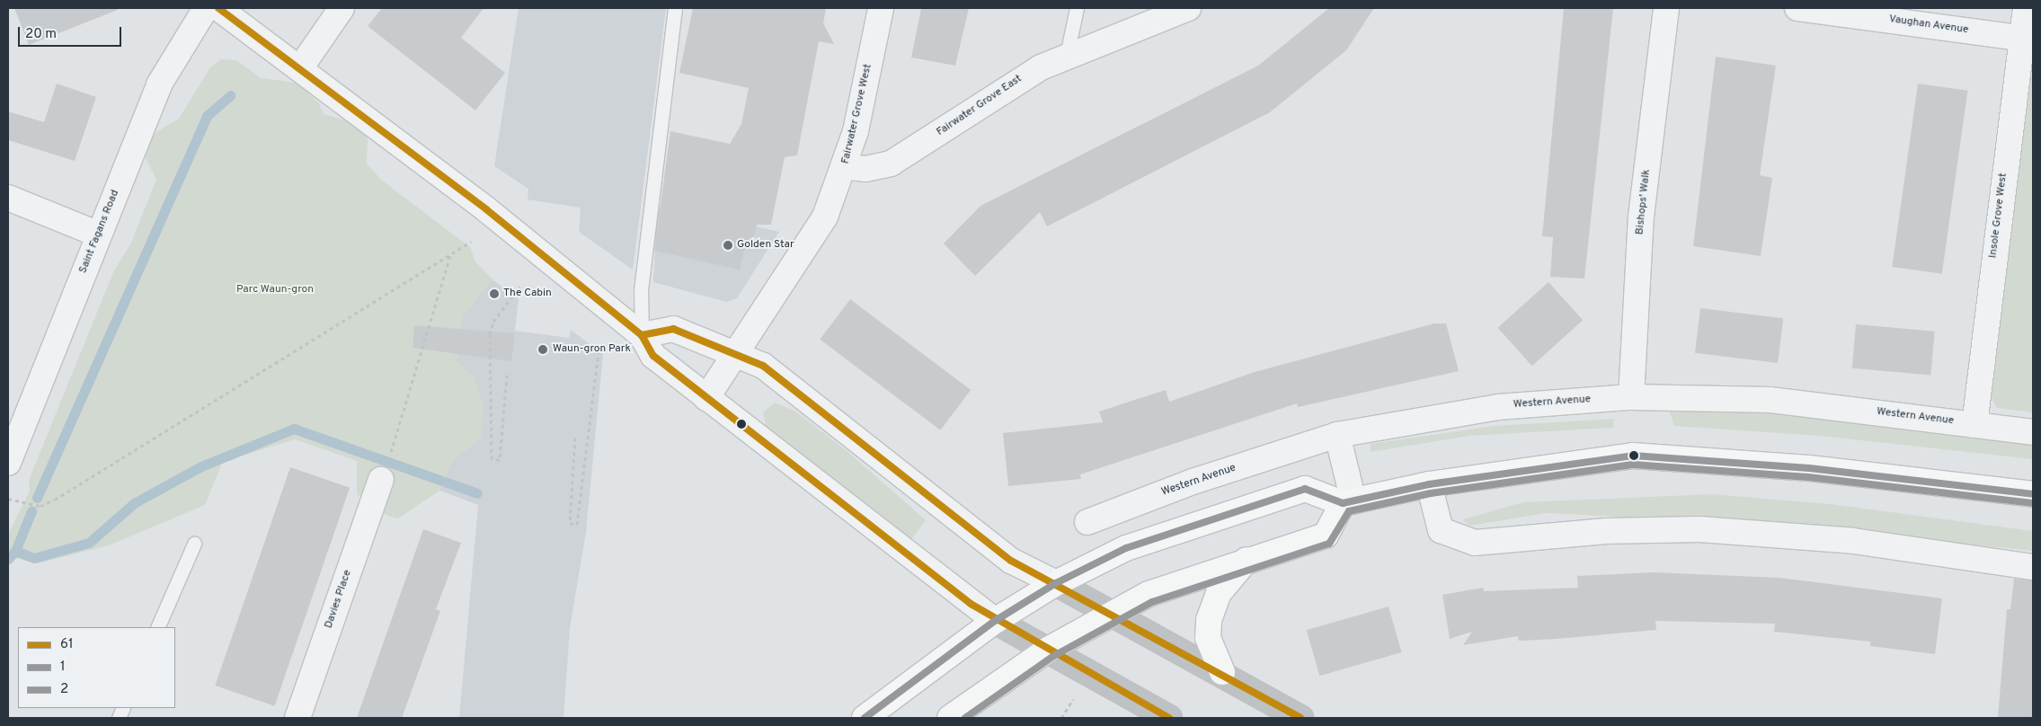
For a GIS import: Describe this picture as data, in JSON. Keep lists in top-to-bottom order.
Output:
{
  "streets": {
    "street": [
      "Vaughan Avenue",
      "Fairwater Grove East",
      "Fairwater Grove West",
      "Bishops' Walk",
      "Insole Grove West",
      "Saint Fagans Road",
      "Western Avenue",
      "Davies Place"
    ]
  },
  "crossings": [
    ["Vaughan Avenue", "Insole Grove West"],
    ["Fairwater Grove East", "Fairwater Grove West"],
    ["Bishops' Walk", "Western Avenue"],
    ["Insole Grove West", "Western Avenue"]
  ],
  "parks": ["Parc Waun-gron"],
  "places": ["Golden Star", "The Cabin", "Waun-gron Park"],
  "lines": ["transit line 61", "transit line 1", "transit line 2"],
  "legend": ["61", "1", "2"],
  "scale_bar": "20 m"
}
